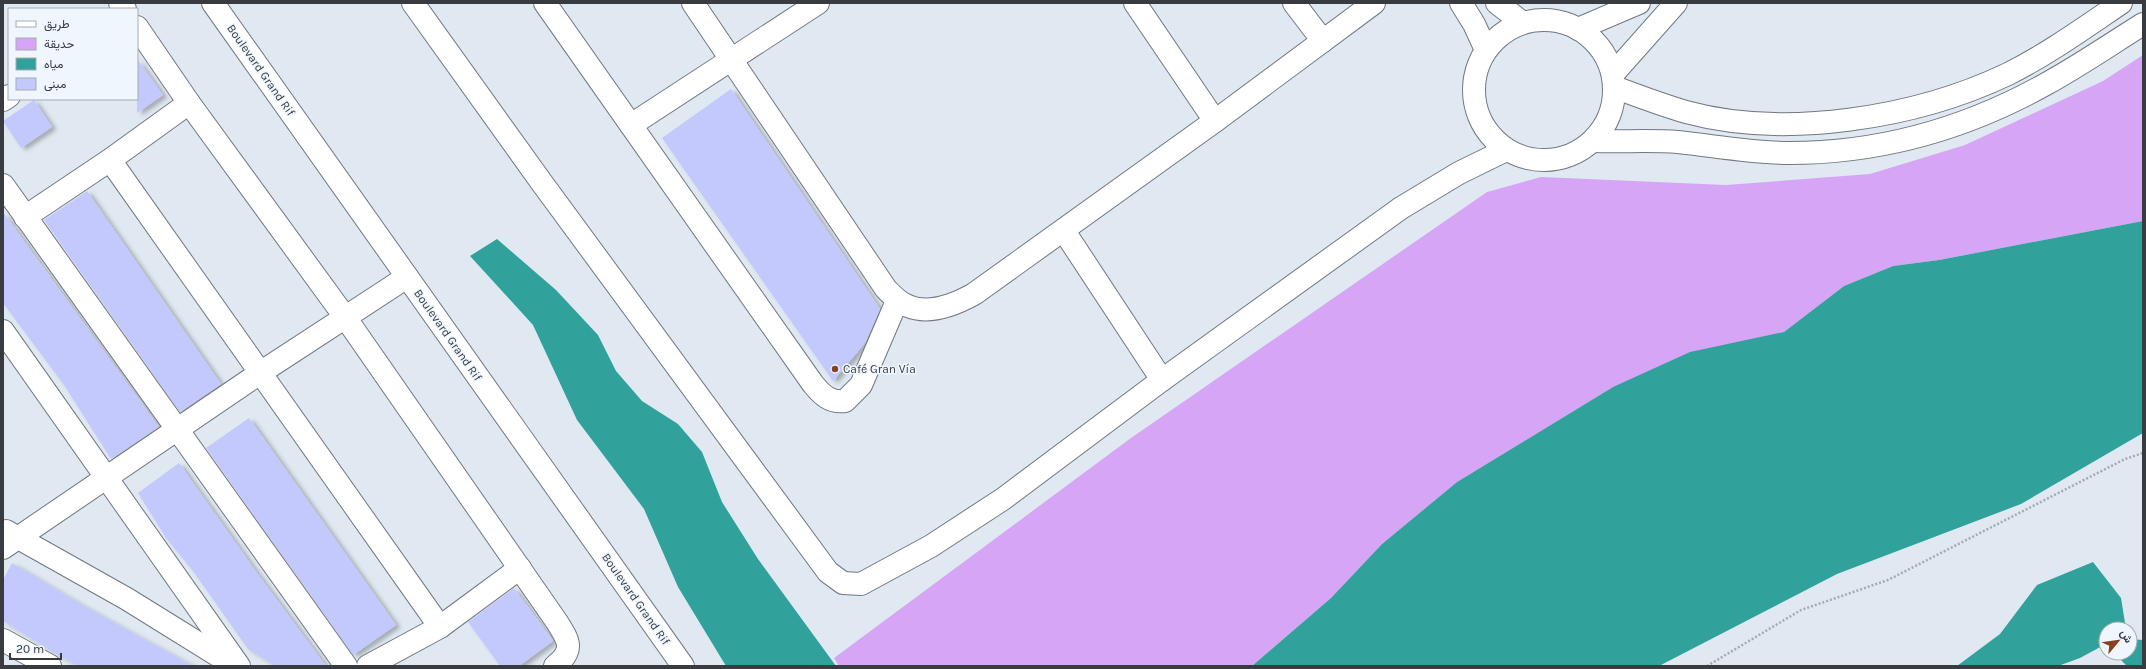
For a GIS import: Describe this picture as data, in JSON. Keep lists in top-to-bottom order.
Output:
{
  "streets": {
    "street": ["Boulevard Grand Rif"]
  },
  "places": ["Café Gran Vía"],
  "legend": [
    "طريق",
    "حديقة",
    "مياه",
    "مبنى"
  ],
  "scale_bar": "20 m",
  "north": "top right"
}
